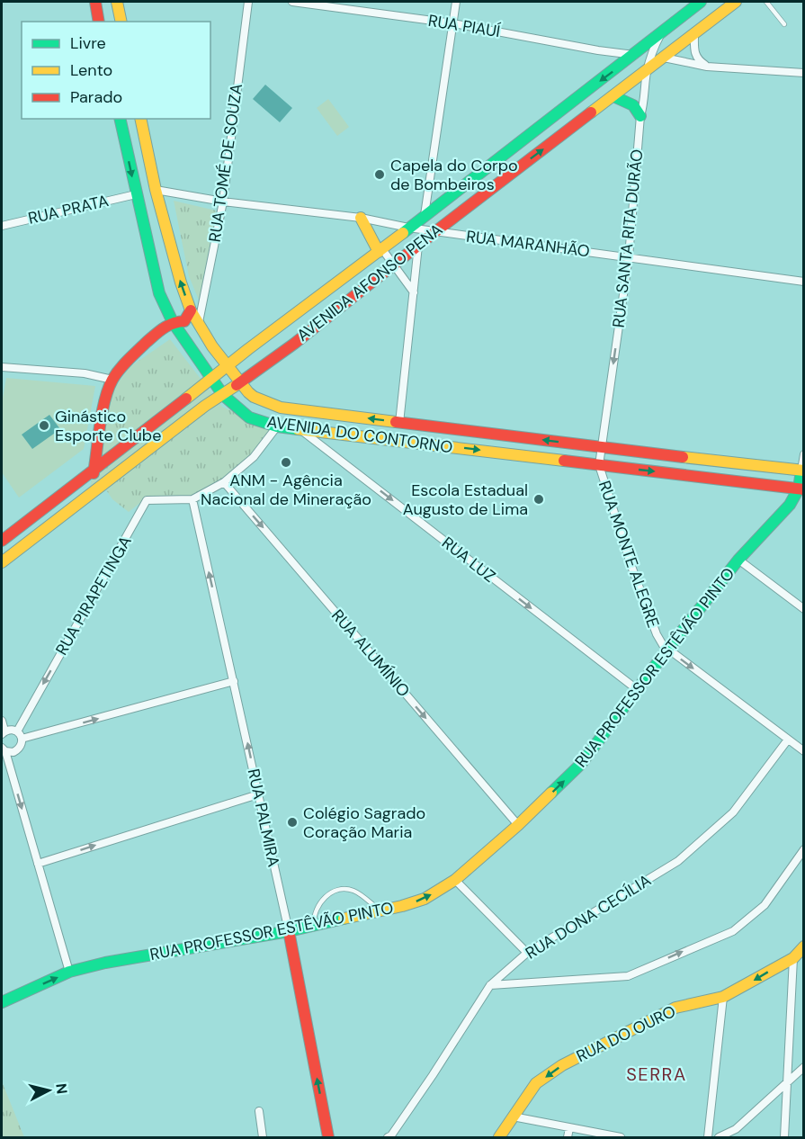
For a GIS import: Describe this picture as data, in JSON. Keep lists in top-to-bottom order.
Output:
{
  "streets": {
    "main road": [
      "AVENIDA AFONSO PENA",
      "AVENIDA DO CONTORNO",
      "RUA PROFESSOR ESTÊVÃO PINTO",
      "RUA PALMIRA",
      "RUA DO OURO"
    ],
    "street": [
      "RUA PIAUÍ",
      "RUA TOMÉ DE SOUZA",
      "RUA PRATA",
      "RUA SANTA RITA DURÃO",
      "RUA MARANHÃO",
      "RUA MONTE ALEGRE",
      "RUA LUZ",
      "RUA PIRAPETINGA",
      "RUA ALUMÍNIO",
      "RUA DONA CECÍLIA"
    ]
  },
  "crossings": [
    ["RUA PIAUÍ", "AVENIDA AFONSO PENA"],
    ["RUA TOMÉ DE SOUZA", "RUA MARANHÃO"],
    ["RUA TOMÉ DE SOUZA", "AVENIDA DO CONTORNO"],
    ["RUA PRATA", "AVENIDA DO CONTORNO"],
    ["RUA SANTA RITA DURÃO", "RUA MARANHÃO"],
    ["RUA SANTA RITA DURÃO", "AVENIDA AFONSO PENA"],
    ["RUA SANTA RITA DURÃO", "AVENIDA DO CONTORNO"],
    ["RUA SANTA RITA DURÃO", "RUA MONTE ALEGRE"],
    ["RUA MARANHÃO", "AVENIDA AFONSO PENA"],
    ["RUA MARANHÃO", "AVENIDA DO CONTORNO"],
    ["AVENIDA AFONSO PENA", "AVENIDA DO CONTORNO"],
    ["AVENIDA DO CONTORNO", "RUA MONTE ALEGRE"],
    ["AVENIDA DO CONTORNO", "RUA LUZ"],
    ["AVENIDA DO CONTORNO", "RUA PROFESSOR ESTÊVÃO PINTO"],
    ["RUA MONTE ALEGRE", "RUA PROFESSOR ESTÊVÃO PINTO"],
    ["RUA MONTE ALEGRE", "RUA DONA CECÍLIA"],
    ["RUA LUZ", "RUA PROFESSOR ESTÊVÃO PINTO"],
    ["RUA PIRAPETINGA", "RUA PALMIRA"],
    ["RUA ALUMÍNIO", "RUA PROFESSOR ESTÊVÃO PINTO"],
    ["RUA PROFESSOR ESTÊVÃO PINTO", "RUA PALMIRA"]
  ],
  "one_way": [
    "RUA SANTA RITA DURÃO",
    "RUA MONTE ALEGRE",
    "RUA LUZ",
    "RUA PIRAPETINGA",
    "RUA ALUMÍNIO",
    "RUA PALMIRA",
    "RUA DO OURO"
  ],
  "districts": ["SERRA"],
  "places": [
    "Capela do Corpo de Bombeiros",
    "Ginástico Esporte Clube",
    "ANM - Agência Nacional de Mineração",
    "Escola Estadual Augusto de Lima",
    "Colégio Sagrado Coração Maria"
  ],
  "legend": ["Livre", "Lento", "Parado"],
  "north": "right"
}
